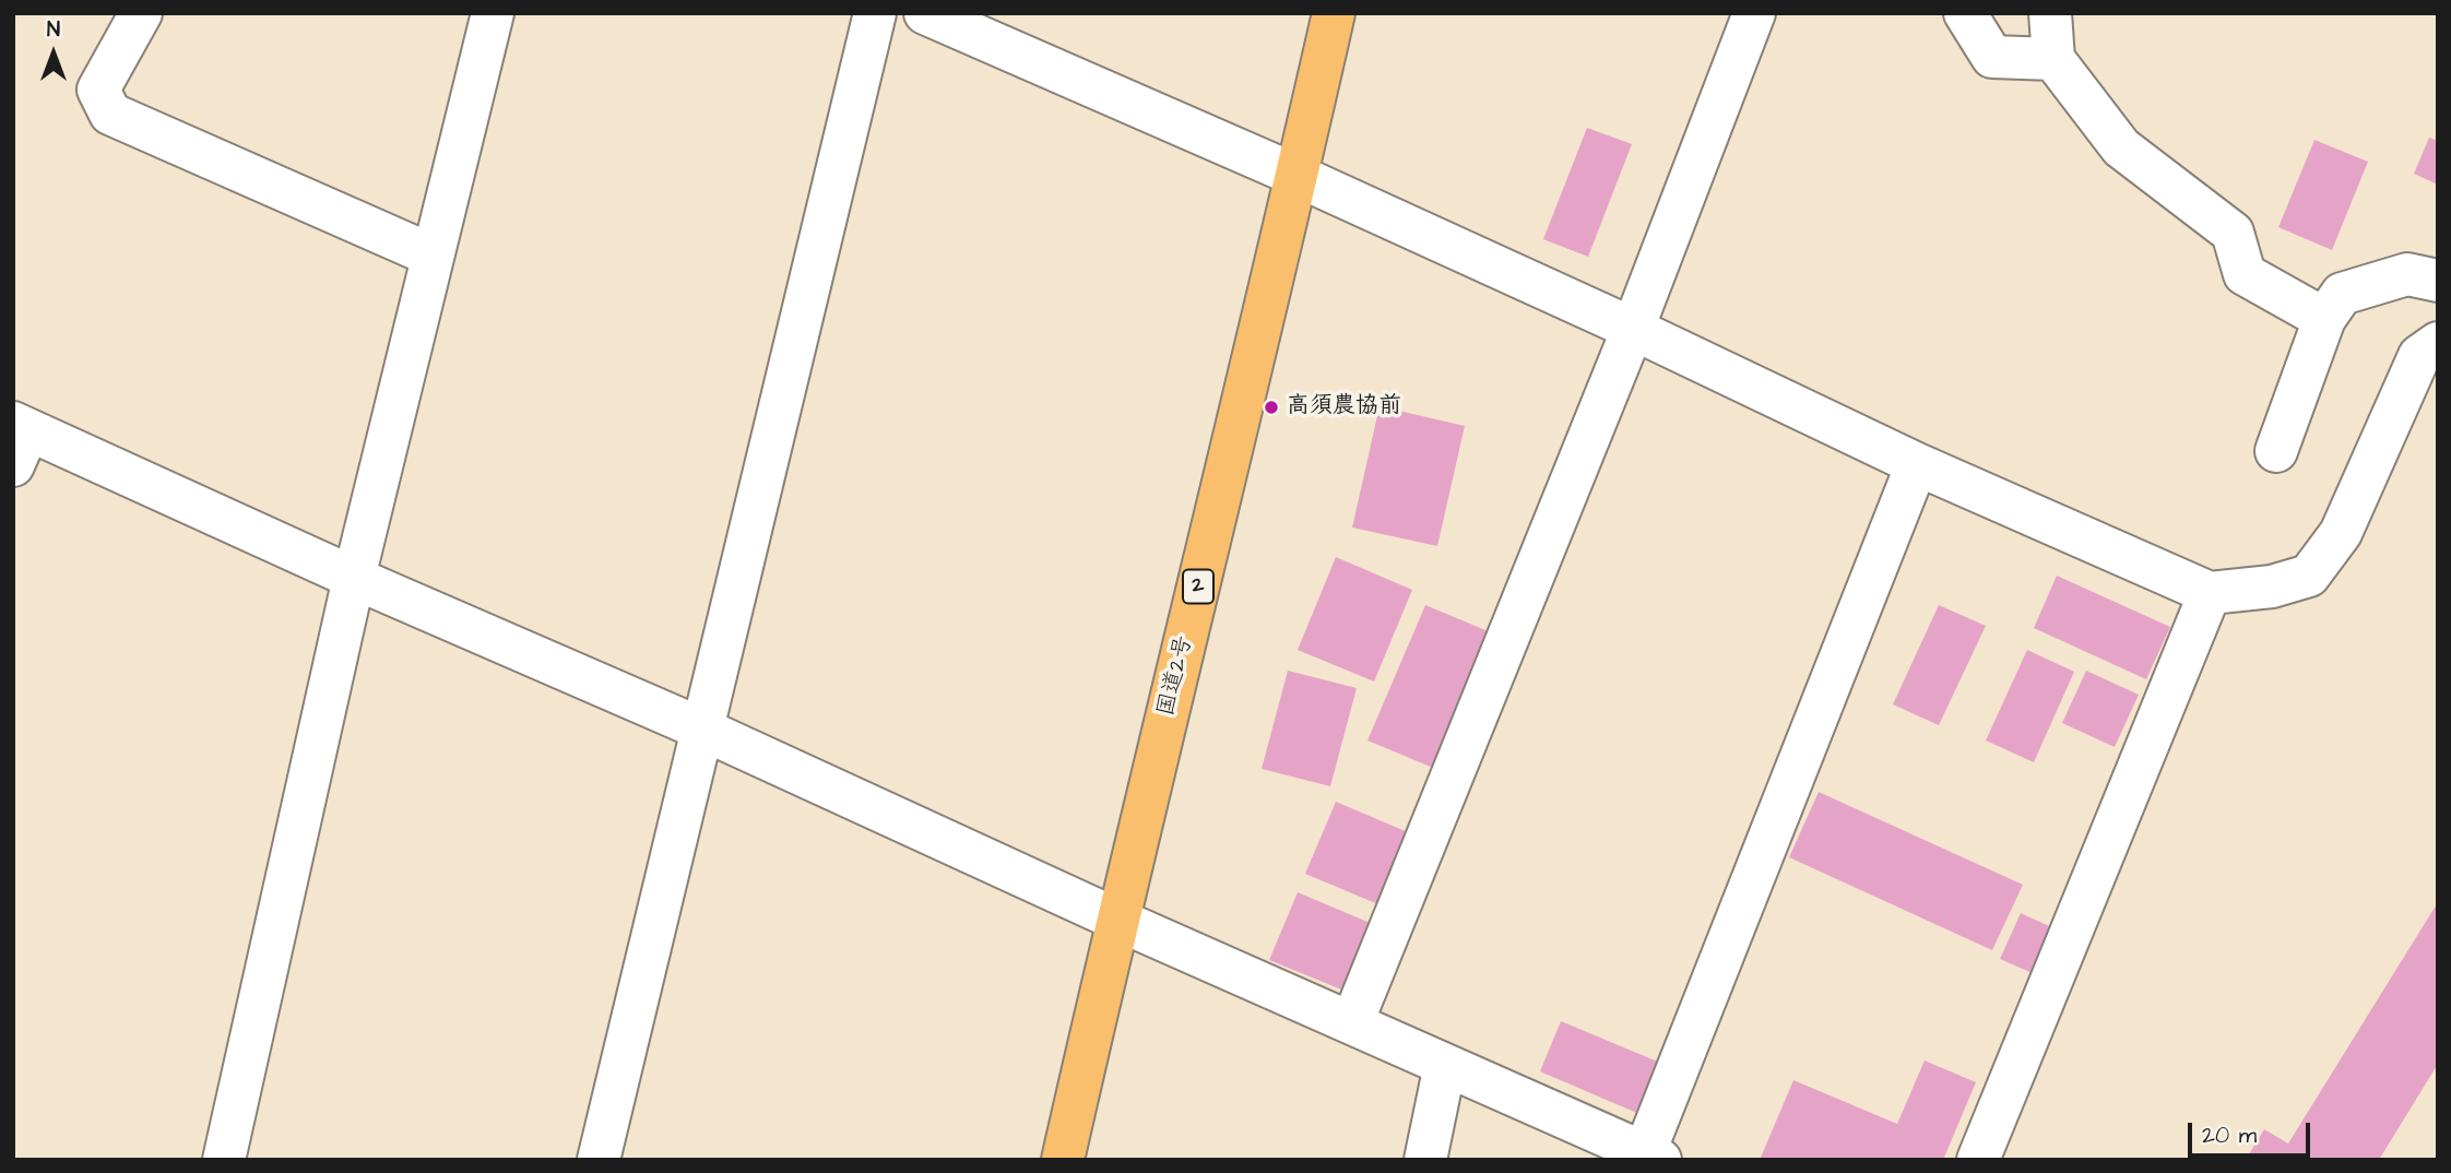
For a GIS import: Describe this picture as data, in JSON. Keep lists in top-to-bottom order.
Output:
{
  "streets": {
    "highway": ["2", "国道2号"]
  },
  "places": ["高須農協前"],
  "scale_bar": "20 m",
  "north": "top"
}
